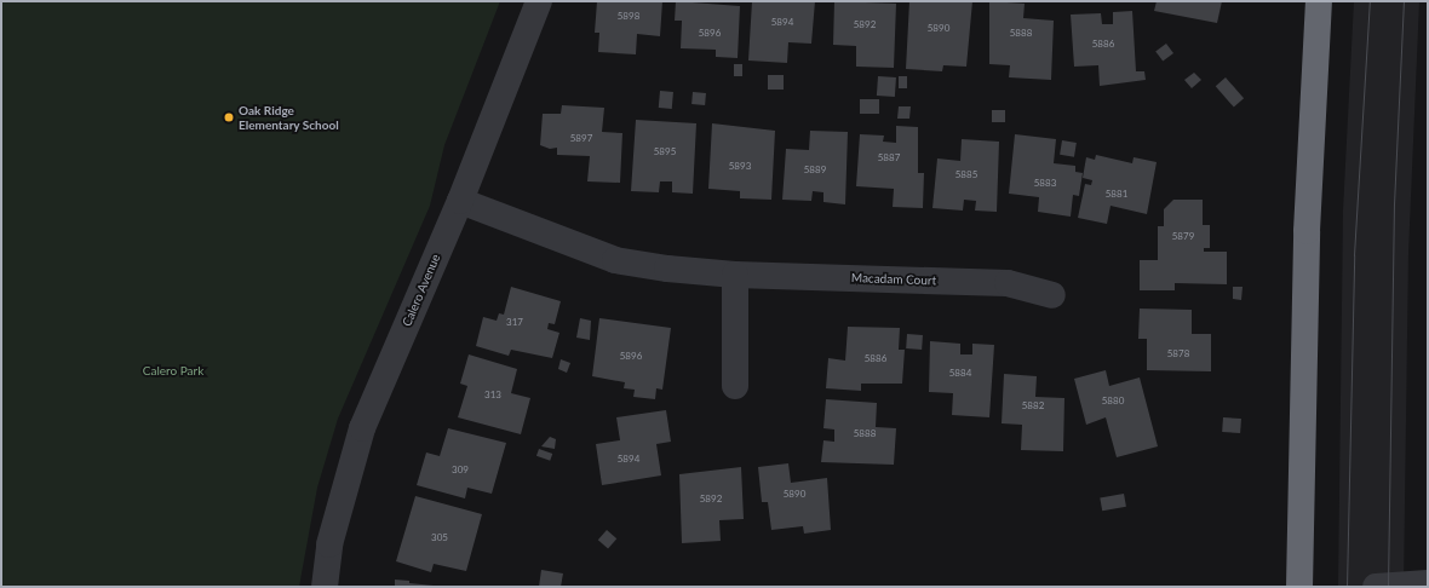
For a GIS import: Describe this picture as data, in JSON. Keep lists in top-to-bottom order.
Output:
{
  "streets": {
    "street": ["Macadam Court", "Calero Avenue"]
  },
  "crossings": [
    ["Macadam Court", "Calero Avenue"]
  ],
  "parks": ["Calero Park"],
  "places": ["Oak Ridge Elementary School"],
  "house_numbers": [
    "5898",
    "5894",
    "5892",
    "5890",
    "5896",
    "5888",
    "5886",
    "5897",
    "5895",
    "5887",
    "5893",
    "5889",
    "5885",
    "5883",
    "5881",
    "5879",
    "317",
    "5878",
    "5896",
    "5886",
    "5884",
    "313",
    "5880",
    "5882",
    "5888",
    "5894",
    "309",
    "5890",
    "5892",
    "305"
  ]
}
